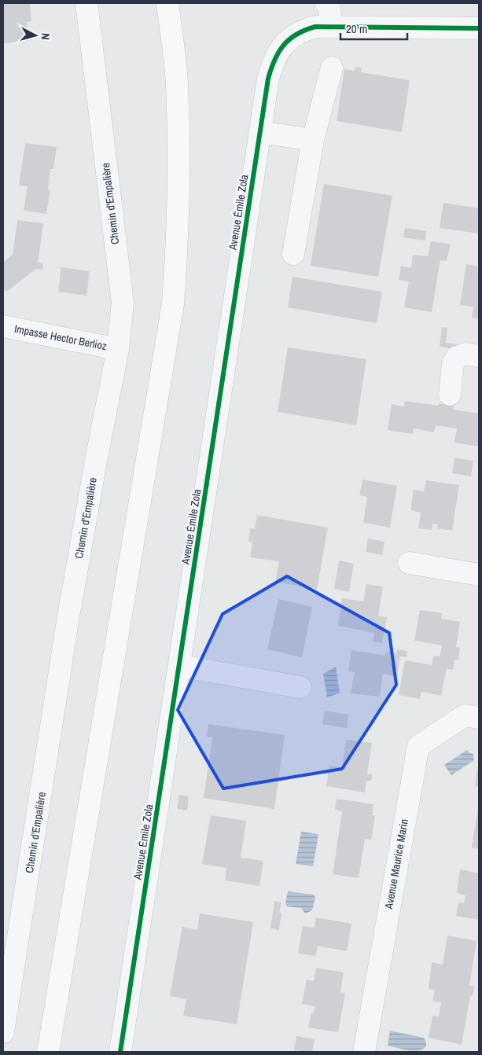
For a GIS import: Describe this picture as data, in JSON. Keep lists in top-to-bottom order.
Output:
{
  "streets": {
    "street": [
      "Chemin d'Empalière",
      "Avenue Émile Zola",
      "Impasse Hector Berlioz",
      "Avenue Maurice Marin"
    ]
  },
  "crossings": [
    ["Chemin d'Empalière", "Impasse Hector Berlioz"]
  ],
  "scale_bar": "20 m",
  "north": "right"
}
